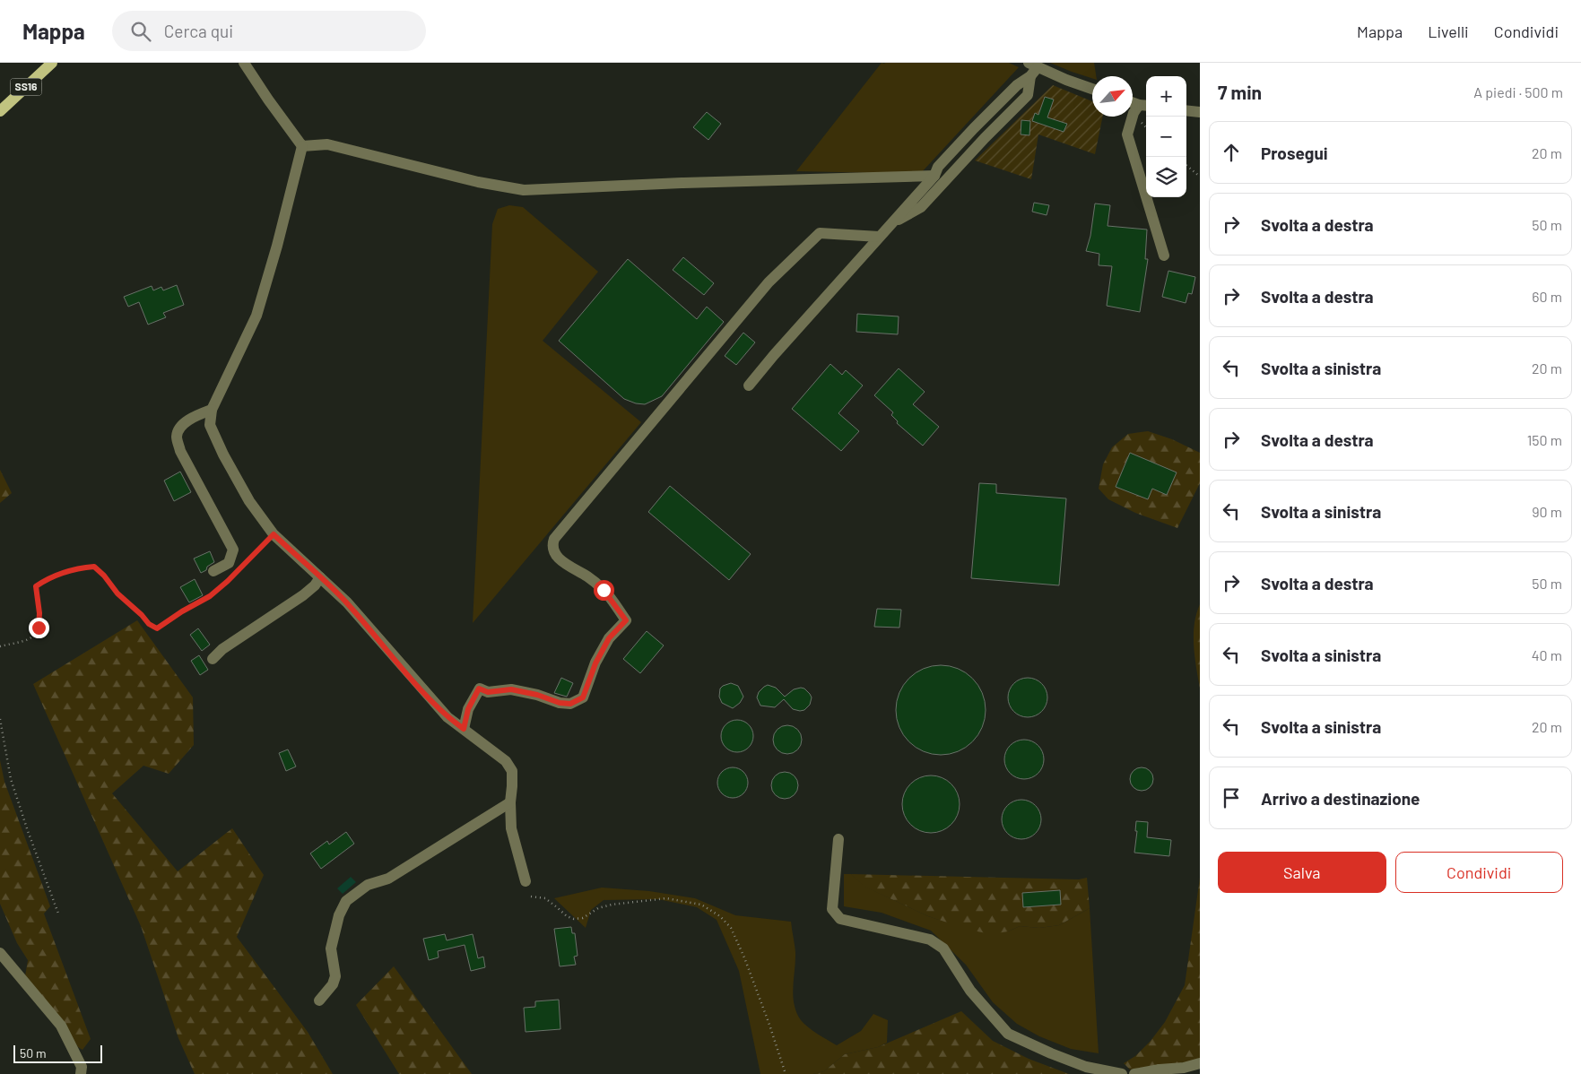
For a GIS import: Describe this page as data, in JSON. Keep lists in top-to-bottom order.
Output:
{
  "streets": {
    "main road": ["SS16"]
  },
  "scale_bar": "50 m",
  "north": "top right",
  "page": {
    "header": "Mappa",
    "search": "Cerca qui",
    "nav": ["Mappa", "Livelli", "Condividi"],
    "heading": ["7 min", "A piedi · 500 m"],
    "map_buttons": ["+", "−"],
    "list": [
      ["Prosegui", "20 m"],
      ["Svolta a destra", "50 m"],
      ["Svolta a destra", "60 m"],
      ["Svolta a sinistra", "20 m"],
      ["Svolta a destra", "150 m"],
      ["Svolta a sinistra", "90 m"],
      ["Svolta a destra", "50 m"],
      ["Svolta a sinistra", "40 m"],
      ["Svolta a sinistra", "20 m"],
      "Arrivo a destinazione"
    ],
    "buttons": ["Salva", "Condividi"],
    "scale": "50 m"
  }
}
